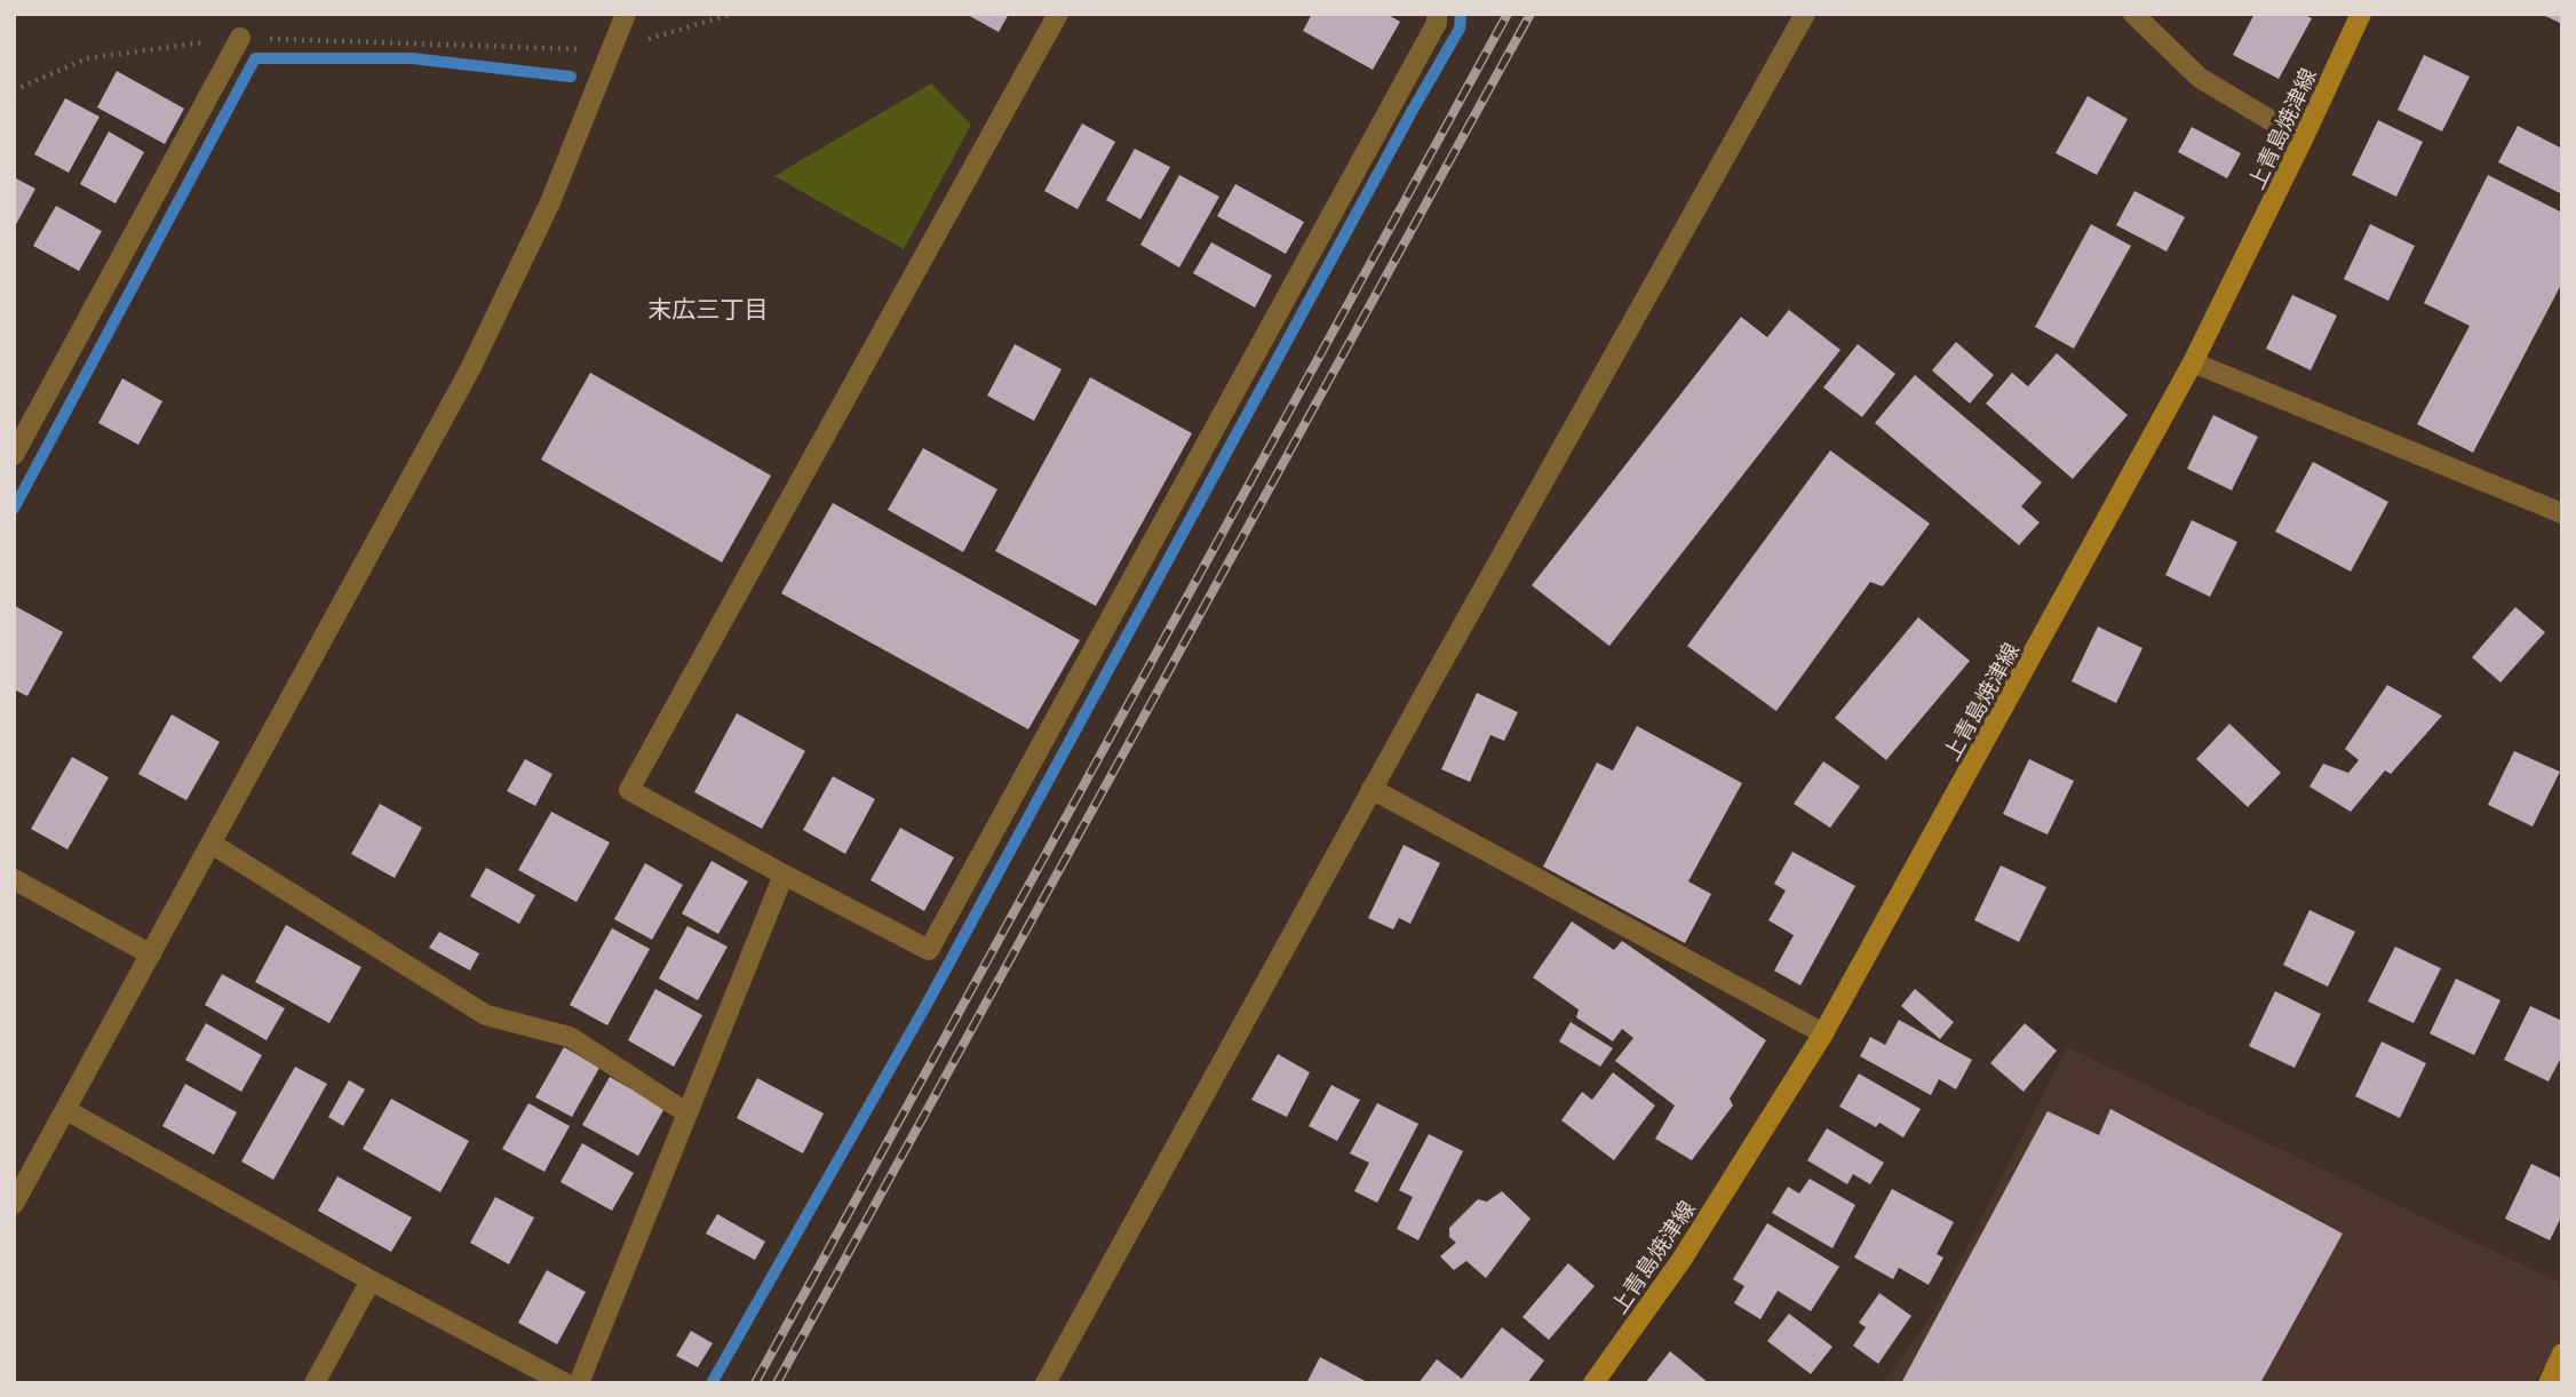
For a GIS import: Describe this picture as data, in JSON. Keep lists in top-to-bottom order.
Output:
{
  "streets": {
    "main road": ["上青島焼津線"]
  },
  "districts": ["末広三丁目"]
}
